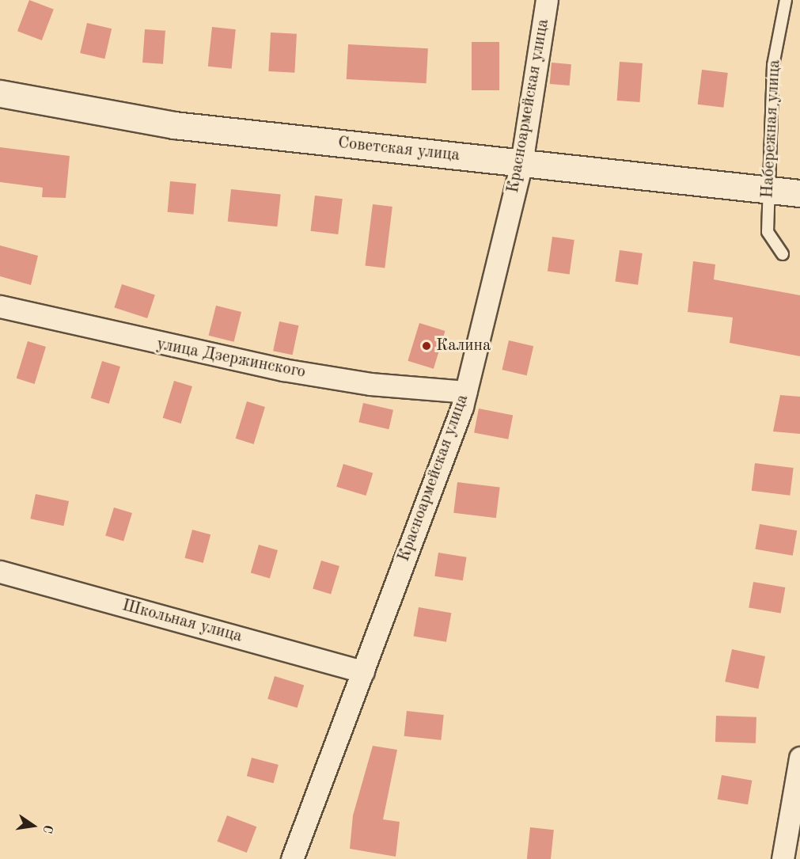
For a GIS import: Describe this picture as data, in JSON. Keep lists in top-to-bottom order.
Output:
{
  "streets": {
    "street": [
      "Красноармейская улица",
      "Советская улица",
      "улица Дзержинского",
      "Школьная улица"
    ],
    "lane": ["Набережная улица"]
  },
  "crossings": [
    ["Красноармейская улица", "Советская улица"],
    ["Красноармейская улица", "улица Дзержинского"],
    ["Красноармейская улица", "Школьная улица"],
    ["Набережная улица", "Советская улица"]
  ],
  "places": ["Калина"],
  "north": "right"
}
